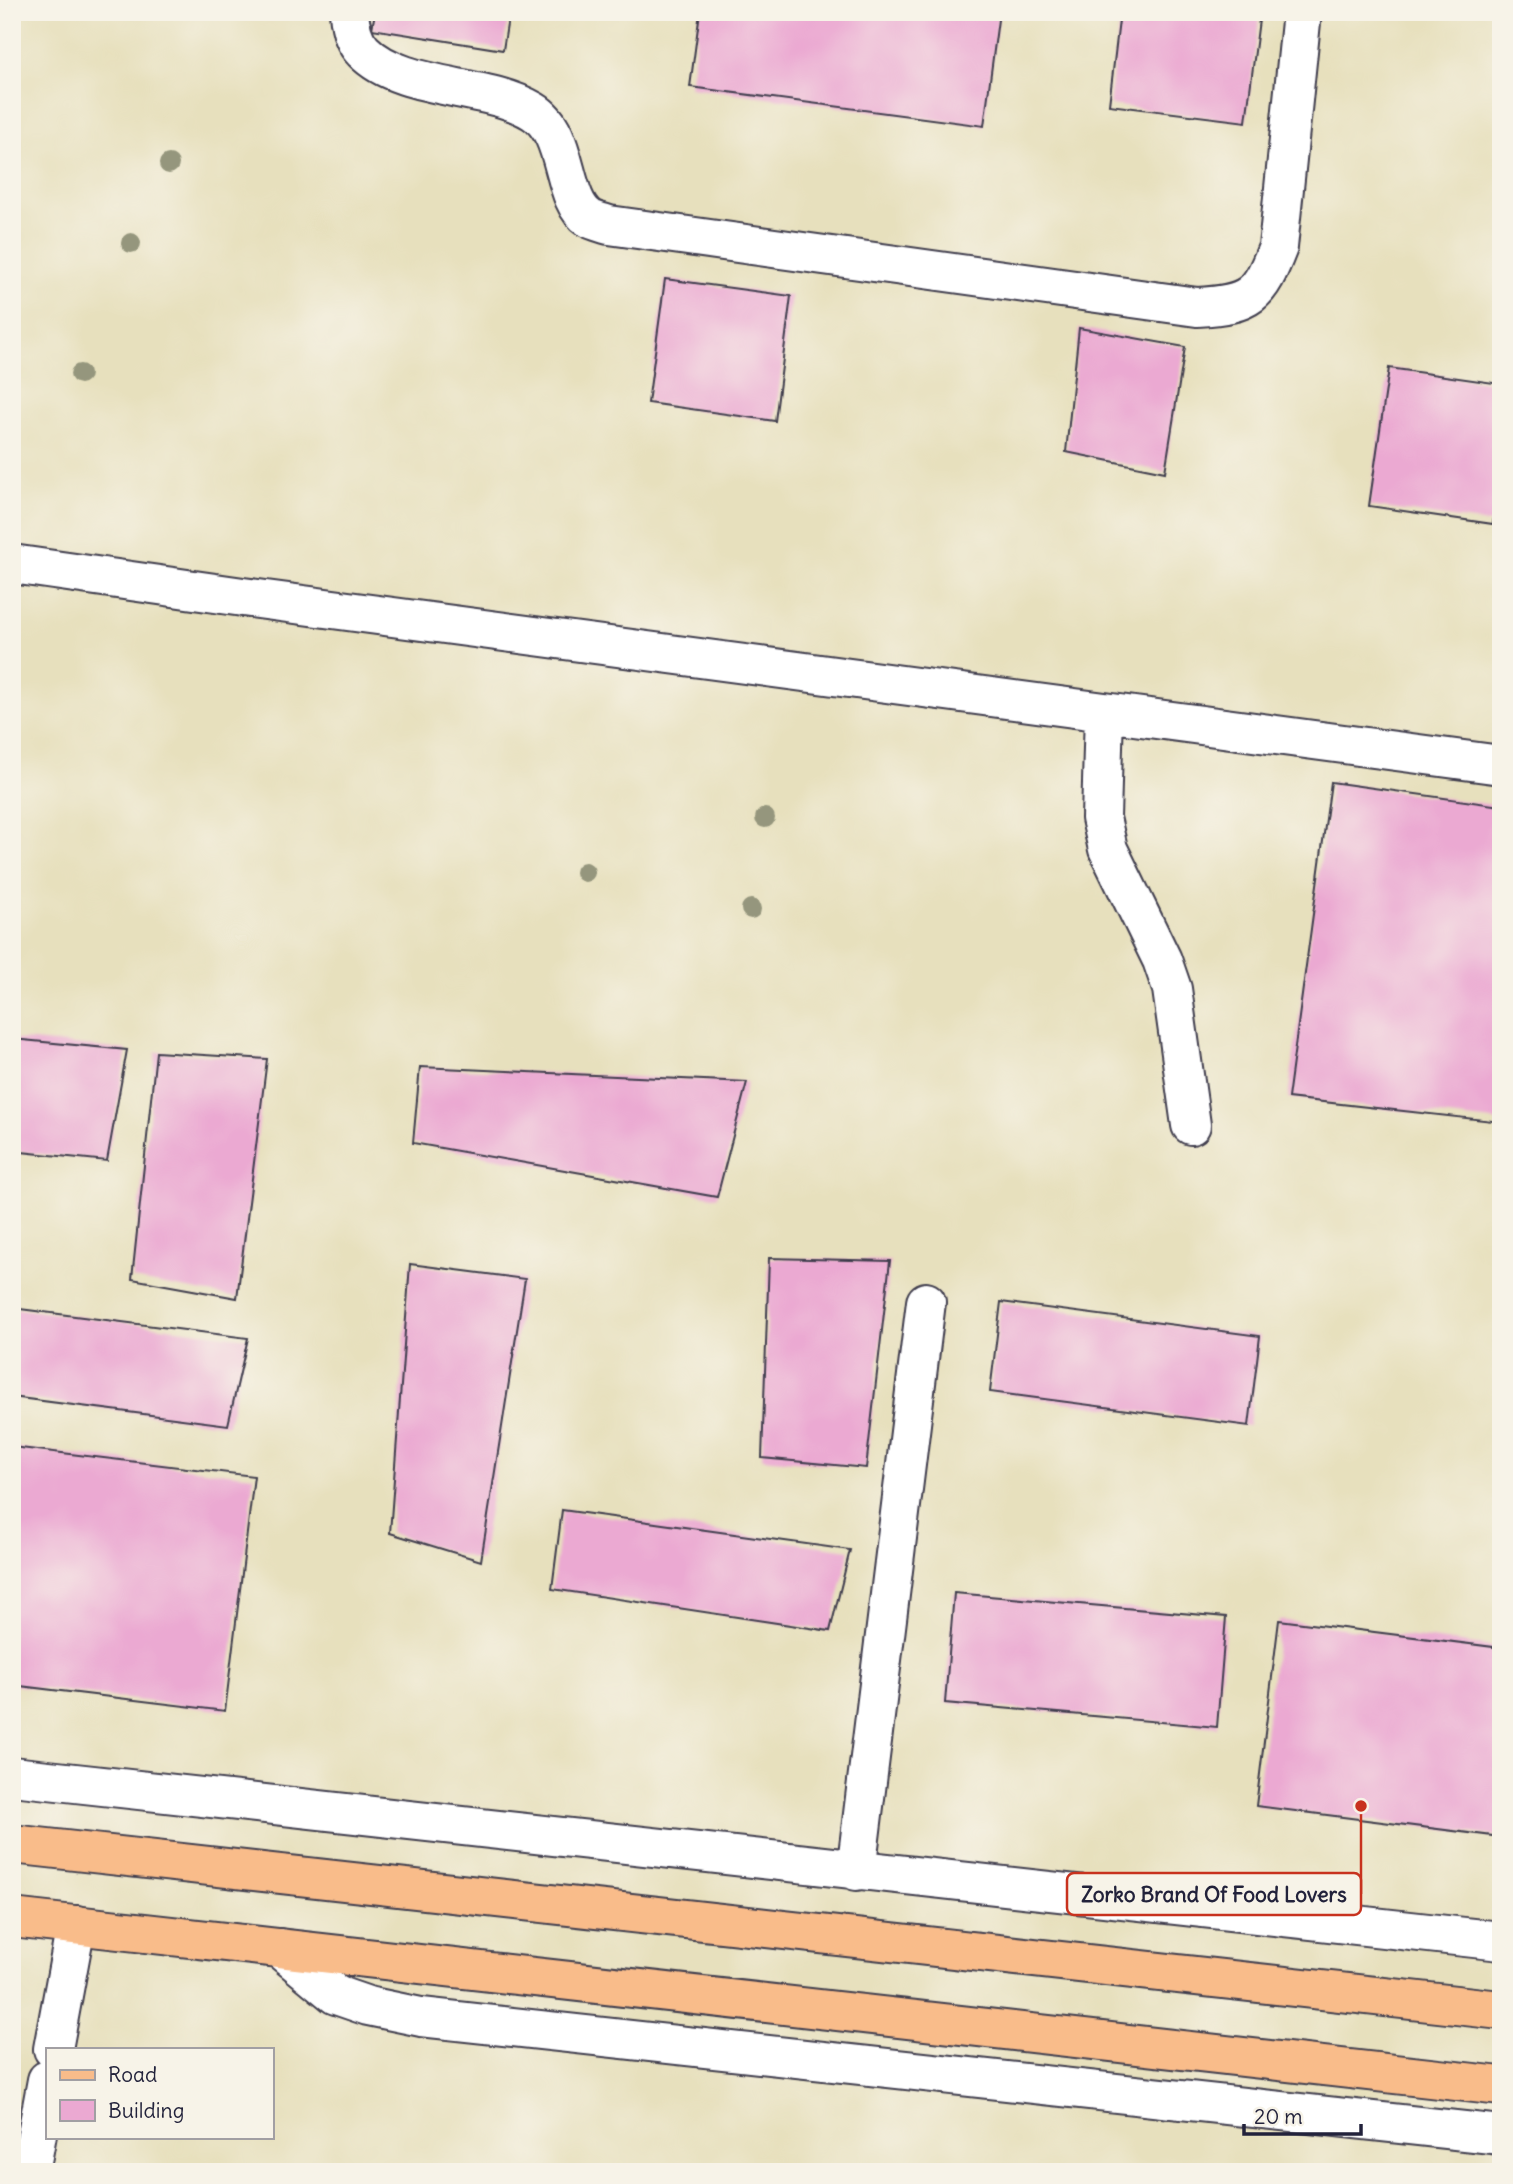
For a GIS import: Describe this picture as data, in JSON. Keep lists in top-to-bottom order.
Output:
{
  "places": ["Zorko Brand Of Food Lovers"],
  "legend": ["Road", "Building"],
  "scale_bar": "20 m"
}
